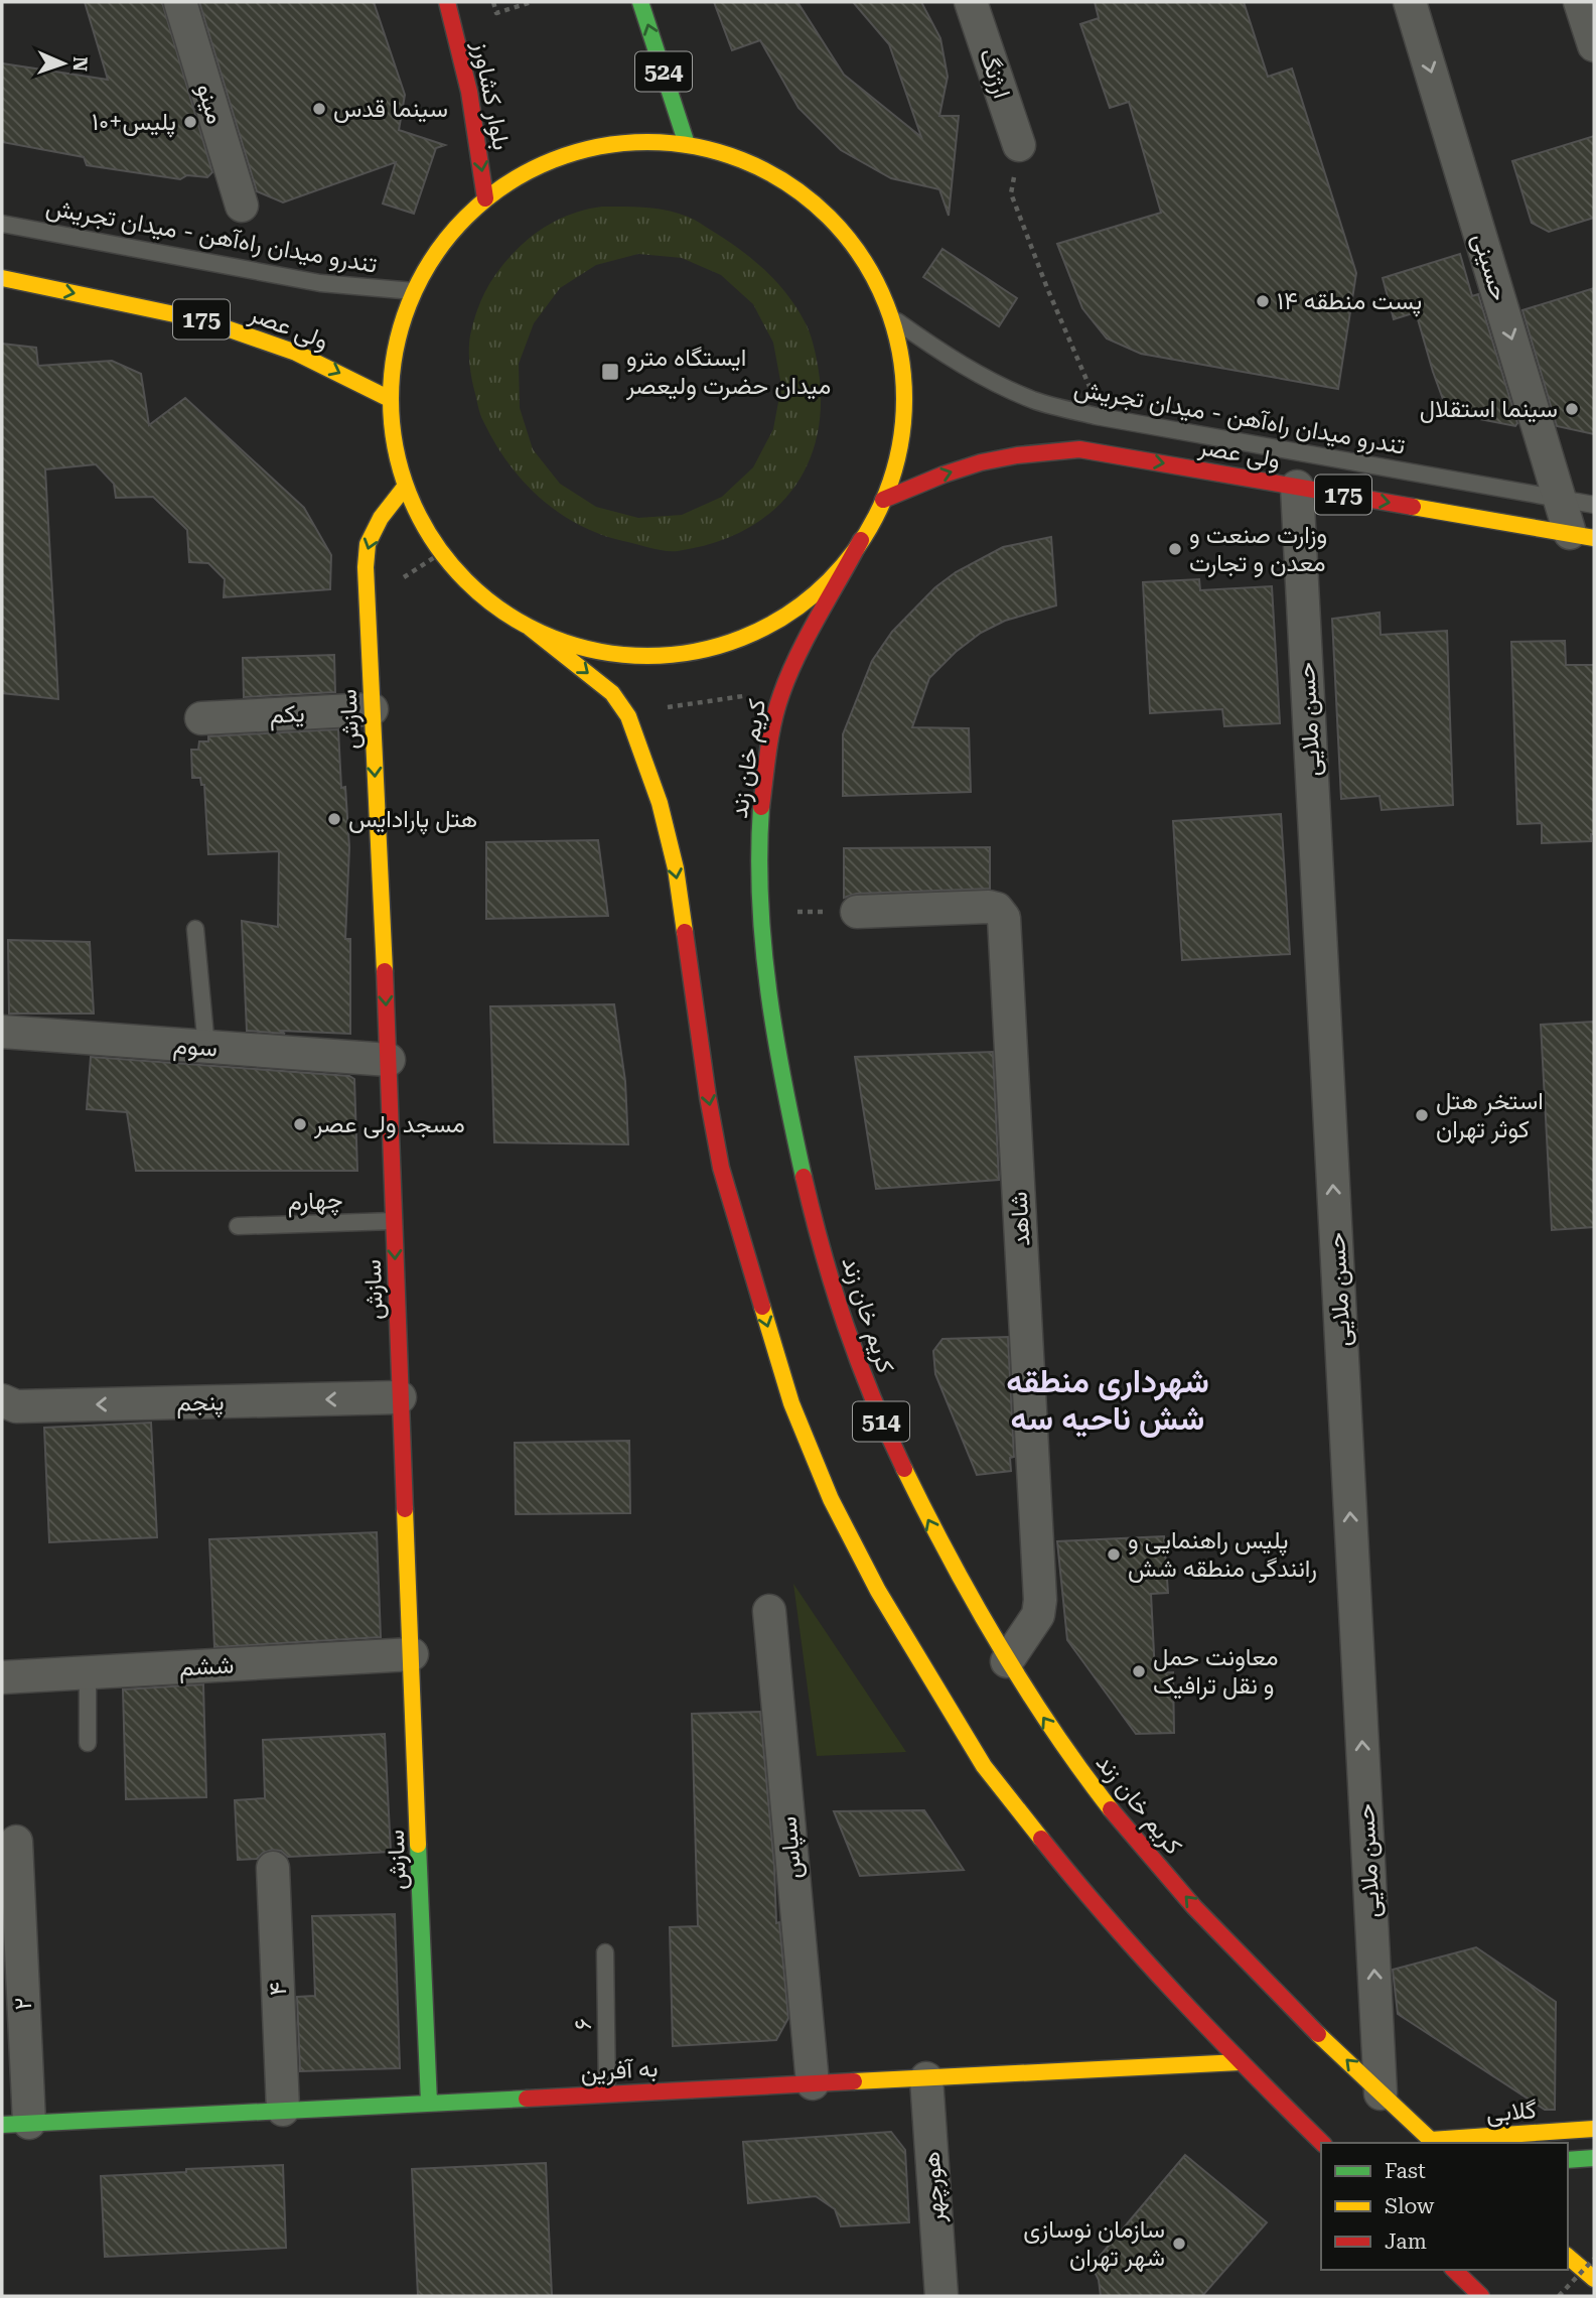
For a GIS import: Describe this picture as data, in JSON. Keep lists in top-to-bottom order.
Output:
{
  "streets": {
    "main road": [
      "524",
      "بلوار کشاورز",
      "175",
      "ولی عصر",
      "سازش",
      "کریم خان زند",
      "514",
      "به آفرین",
      "گلابی"
    ],
    "street": [
      "ارژنگ",
      "مینو",
      "حسینی",
      "یکم",
      "حسن ملایی",
      "سوم",
      "شاهد",
      "پنجم",
      "ششم",
      "سپاس",
      "۴",
      "۲",
      "هورچهر"
    ],
    "lane": ["تندرو میدان راه‌آهن - میدان تجریش", "چهارم", "۶"]
  },
  "crossings": [
    ["تندرو میدان راه‌آهن - میدان تجریش", "حسینی"],
    ["حسینی", "ولی عصر"],
    ["ولی عصر", "حسن ملایی"],
    ["یکم", "سازش"],
    ["سازش", "سوم"],
    ["سازش", "چهارم"],
    ["سازش", "پنجم"],
    ["سازش", "ششم"],
    ["سازش", "به آفرین"],
    ["حسن ملایی", "کریم خان زند"],
    ["کریم خان زند", "شاهد"],
    ["کریم خان زند", "گلابی"],
    ["سپاس", "به آفرین"],
    ["۴", "به آفرین"],
    ["۲", "به آفرین"],
    ["۶", "به آفرین"],
    ["به آفرین", "هورچهر"]
  ],
  "one_way": [
    "بلوار کشاورز",
    "حسینی",
    "ولی عصر",
    "سازش",
    "حسن ملایی",
    "پنجم"
  ],
  "districts": ["شهرداری منطقه شش ناحیه سه"],
  "places": {
    "other": [
      "سینما قدس",
      "پلیس+۱۰",
      "پست منطقه ۱۴",
      "سینما استقلال",
      "وزارت صنعت و معدن و تجارت",
      "هتل پارادایس",
      "استخر هتل کوثر تهران",
      "مسجد ولی عصر",
      "پلیس راهنمایی و رانندگی منطقه شش",
      "معاونت حمل و نقل ترافیک",
      "سازمان نوسازی شهر تهران"
    ],
    "transit": ["ایستگاه مترو میدان حضرت ولیعصر"]
  },
  "legend": ["Fast", "Slow", "Jam"],
  "north": "right"
}
